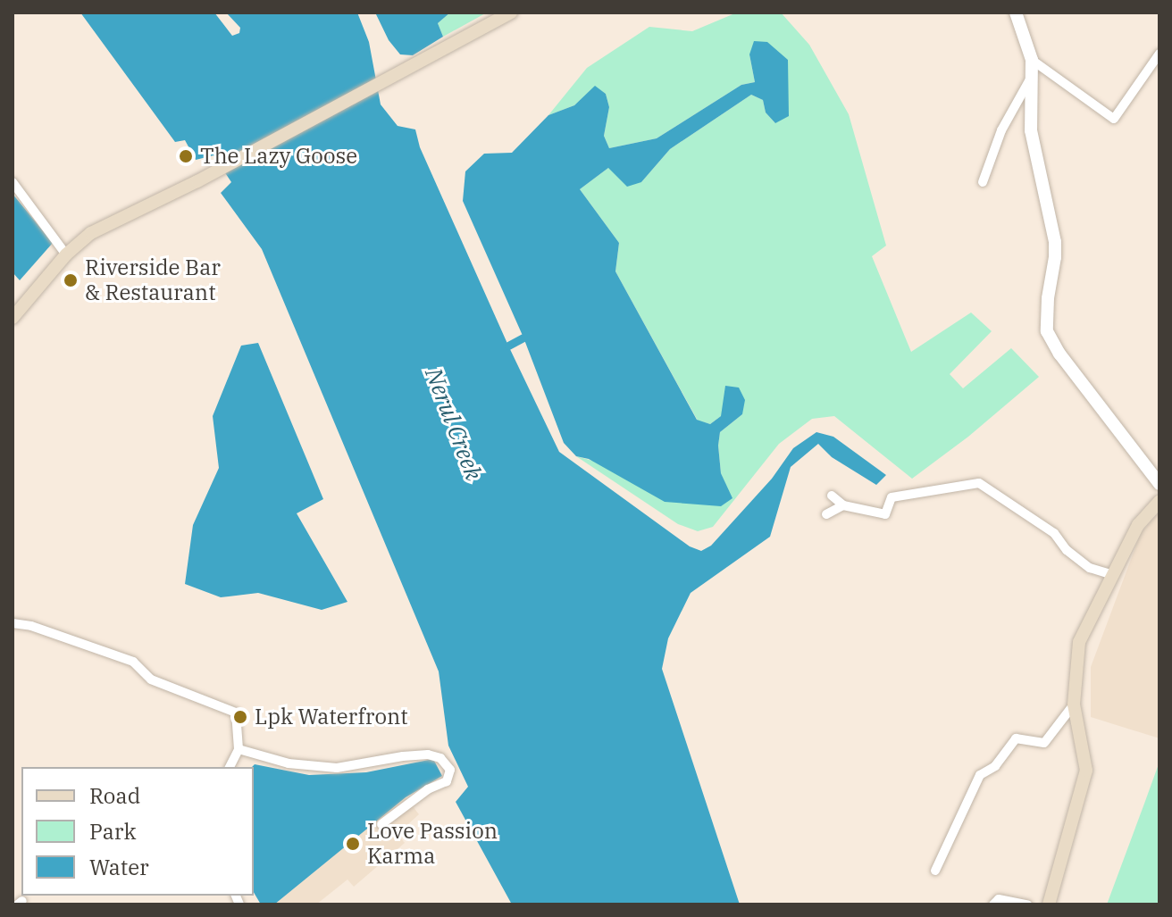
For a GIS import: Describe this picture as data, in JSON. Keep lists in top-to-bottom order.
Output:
{
  "water": ["Nerul Creek"],
  "places": [
    "The Lazy Goose",
    "Riverside Bar & Restaurant",
    "Lpk Waterfront",
    "Love Passion Karma"
  ],
  "legend": ["Road", "Park", "Water"]
}
